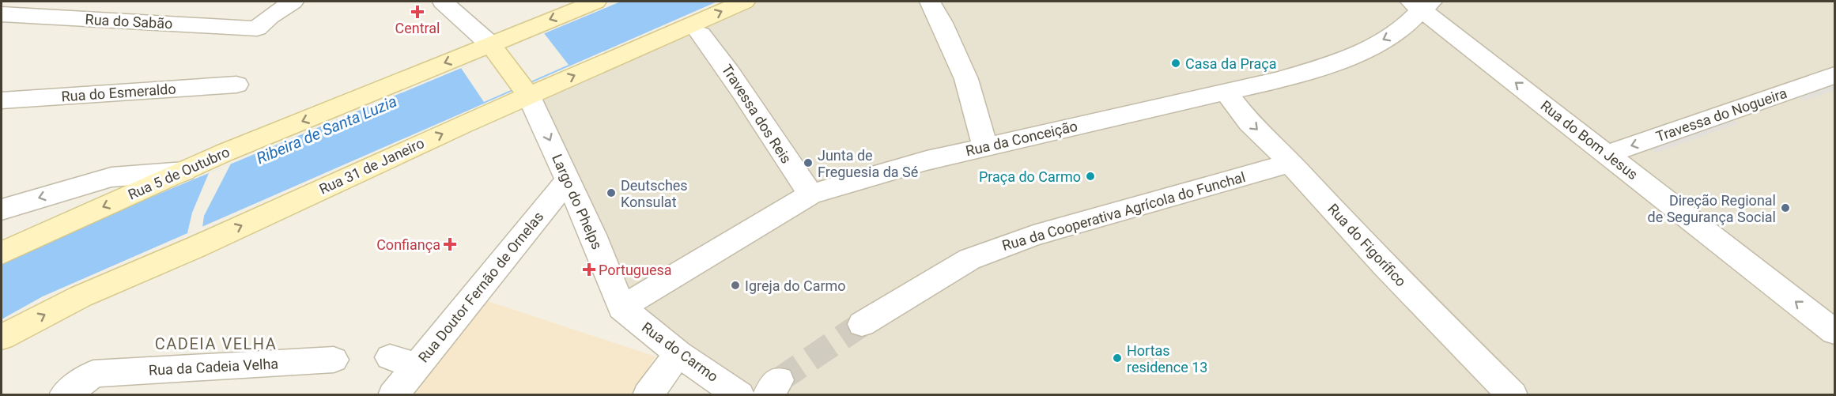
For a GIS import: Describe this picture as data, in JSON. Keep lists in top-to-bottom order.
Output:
{
  "streets": {
    "main road": ["Rua 31 de Janeiro", "Rua 5 de Outubro"],
    "street": [
      "Rua do Sabão",
      "Rua do Esmeraldo",
      "Travessa dos Reis",
      "Travessa do Nogueira",
      "Rua da Conceição",
      "Rua do Bom Jesus",
      "Largo do Phelps",
      "Rua da Cooperativa Agrícola do Funchal",
      "Rua do Figorífico",
      "Rua Doutor Fernão de Ornelas",
      "Rua do Carmo",
      "Rua da Cadeia Velha"
    ]
  },
  "crossings": [
    ["Travessa dos Reis", "Rua da Conceição"],
    ["Travessa do Nogueira", "Rua do Bom Jesus"],
    ["Rua da Conceição", "Rua do Bom Jesus"],
    ["Rua da Conceição", "Largo do Phelps"],
    ["Rua da Conceição", "Rua do Figorífico"],
    ["Rua da Conceição", "Rua do Carmo"],
    ["Rua 31 de Janeiro", "Largo do Phelps"],
    ["Largo do Phelps", "Rua Doutor Fernão de Ornelas"],
    ["Largo do Phelps", "Rua do Carmo"],
    ["Rua da Cooperativa Agrícola do Funchal", "Rua do Figorífico"]
  ],
  "one_way": [
    "Travessa do Nogueira",
    "Rua do Bom Jesus",
    "Rua 31 de Janeiro",
    "Rua 5 de Outubro",
    "Largo do Phelps"
  ],
  "districts": ["CADEIA VELHA"],
  "water": ["Ribeira de Santa Luzia"],
  "places": {
    "health": ["Central", "Confiança", "Portuguesa"],
    "other": [
      "Casa da Praça",
      "Junta de Freguesia da Sé",
      "Praça do Carmo",
      "Deutsches Konsulat",
      "Direção Regional de Segurança Social",
      "Igreja do Carmo",
      "Hortas residence 13"
    ]
  }
}
